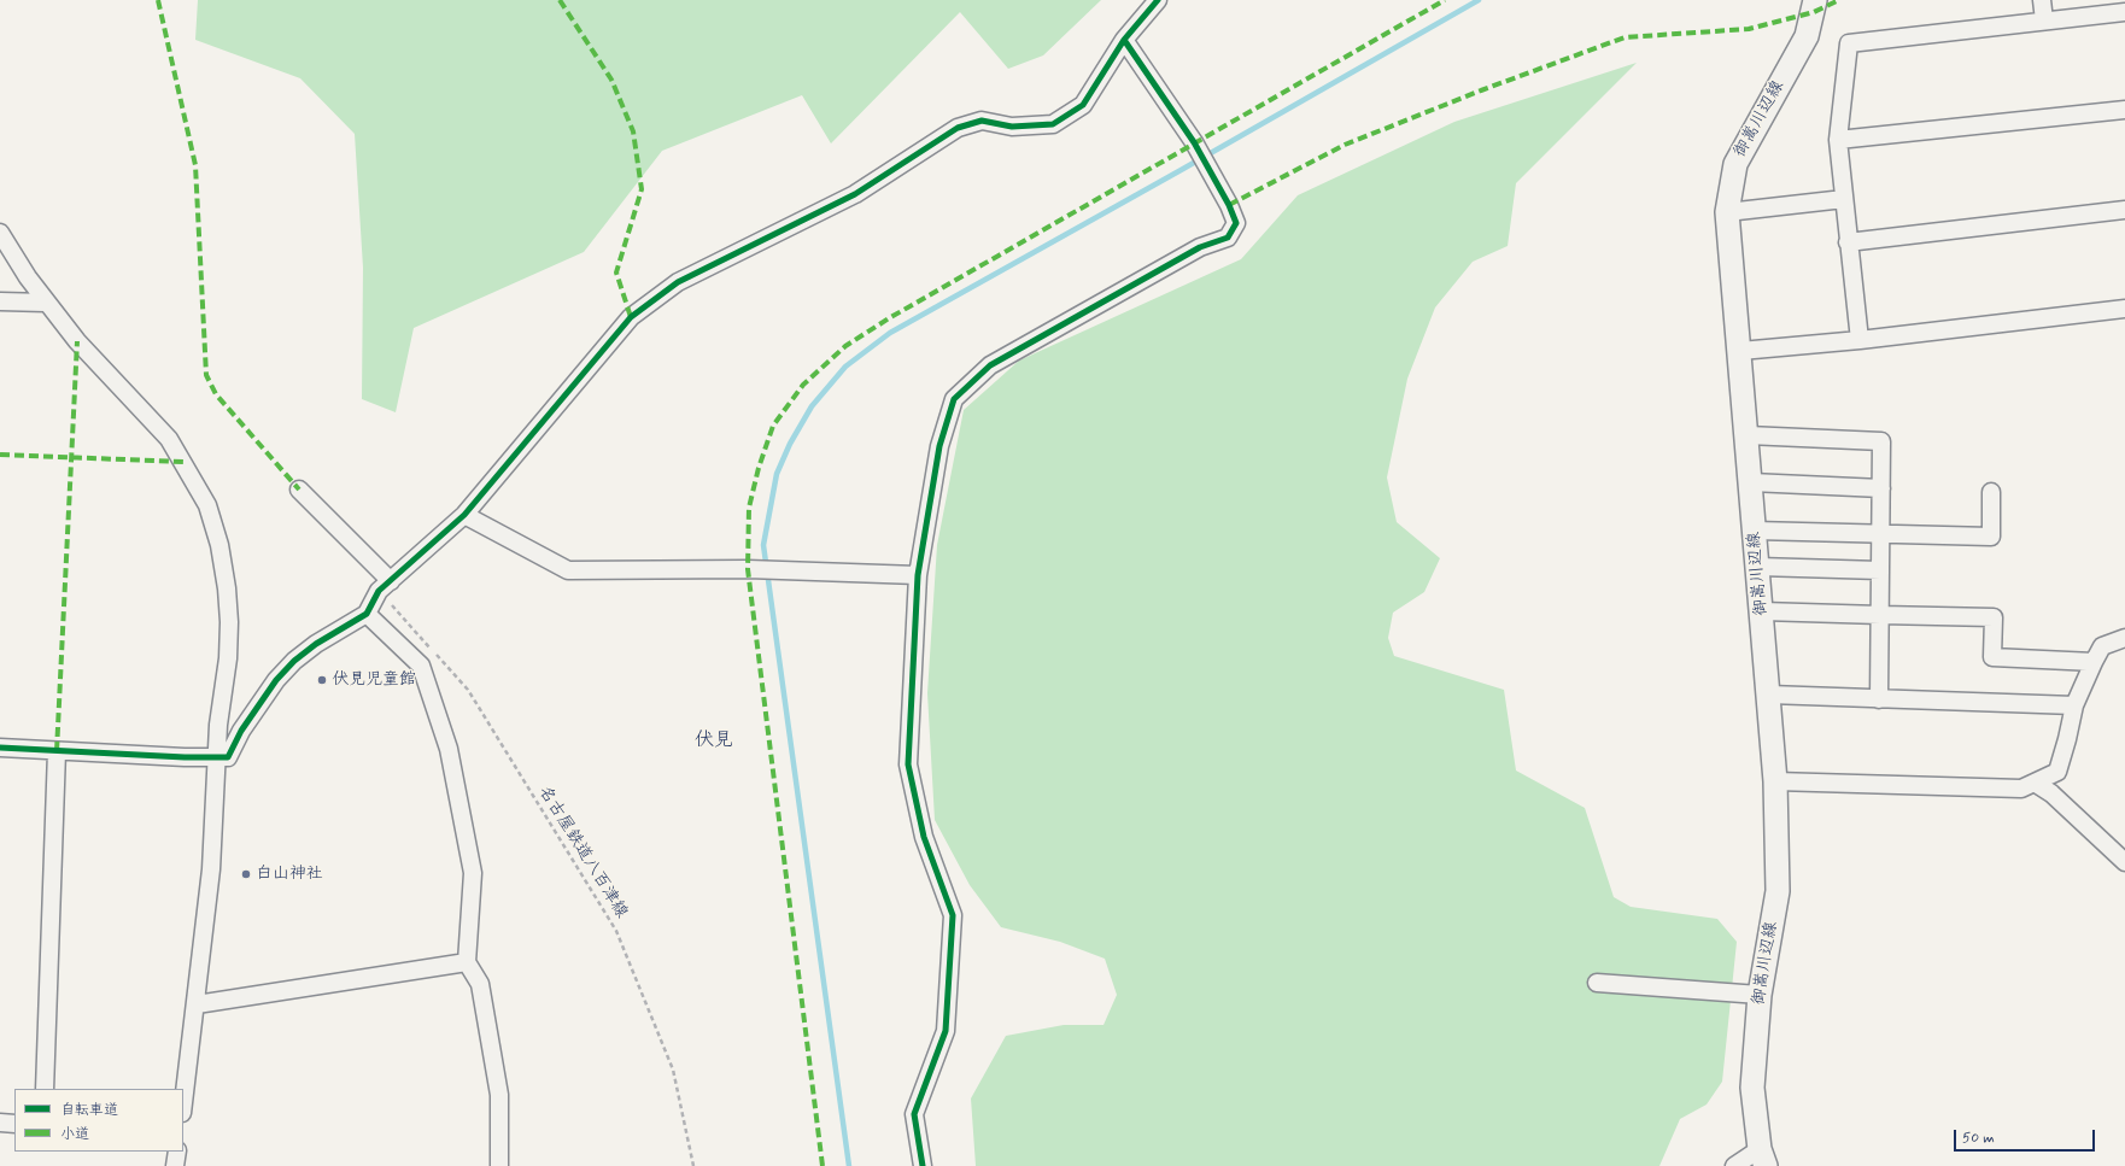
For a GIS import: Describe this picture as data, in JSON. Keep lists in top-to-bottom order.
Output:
{
  "streets": {
    "main road": ["御嵩川辺線"],
    "path": ["名古屋鉄道八百津線"]
  },
  "districts": ["伏見"],
  "places": ["伏見児童館", "白山神社"],
  "legend": ["自転車道", "小道"],
  "scale_bar": "50 m"
}
